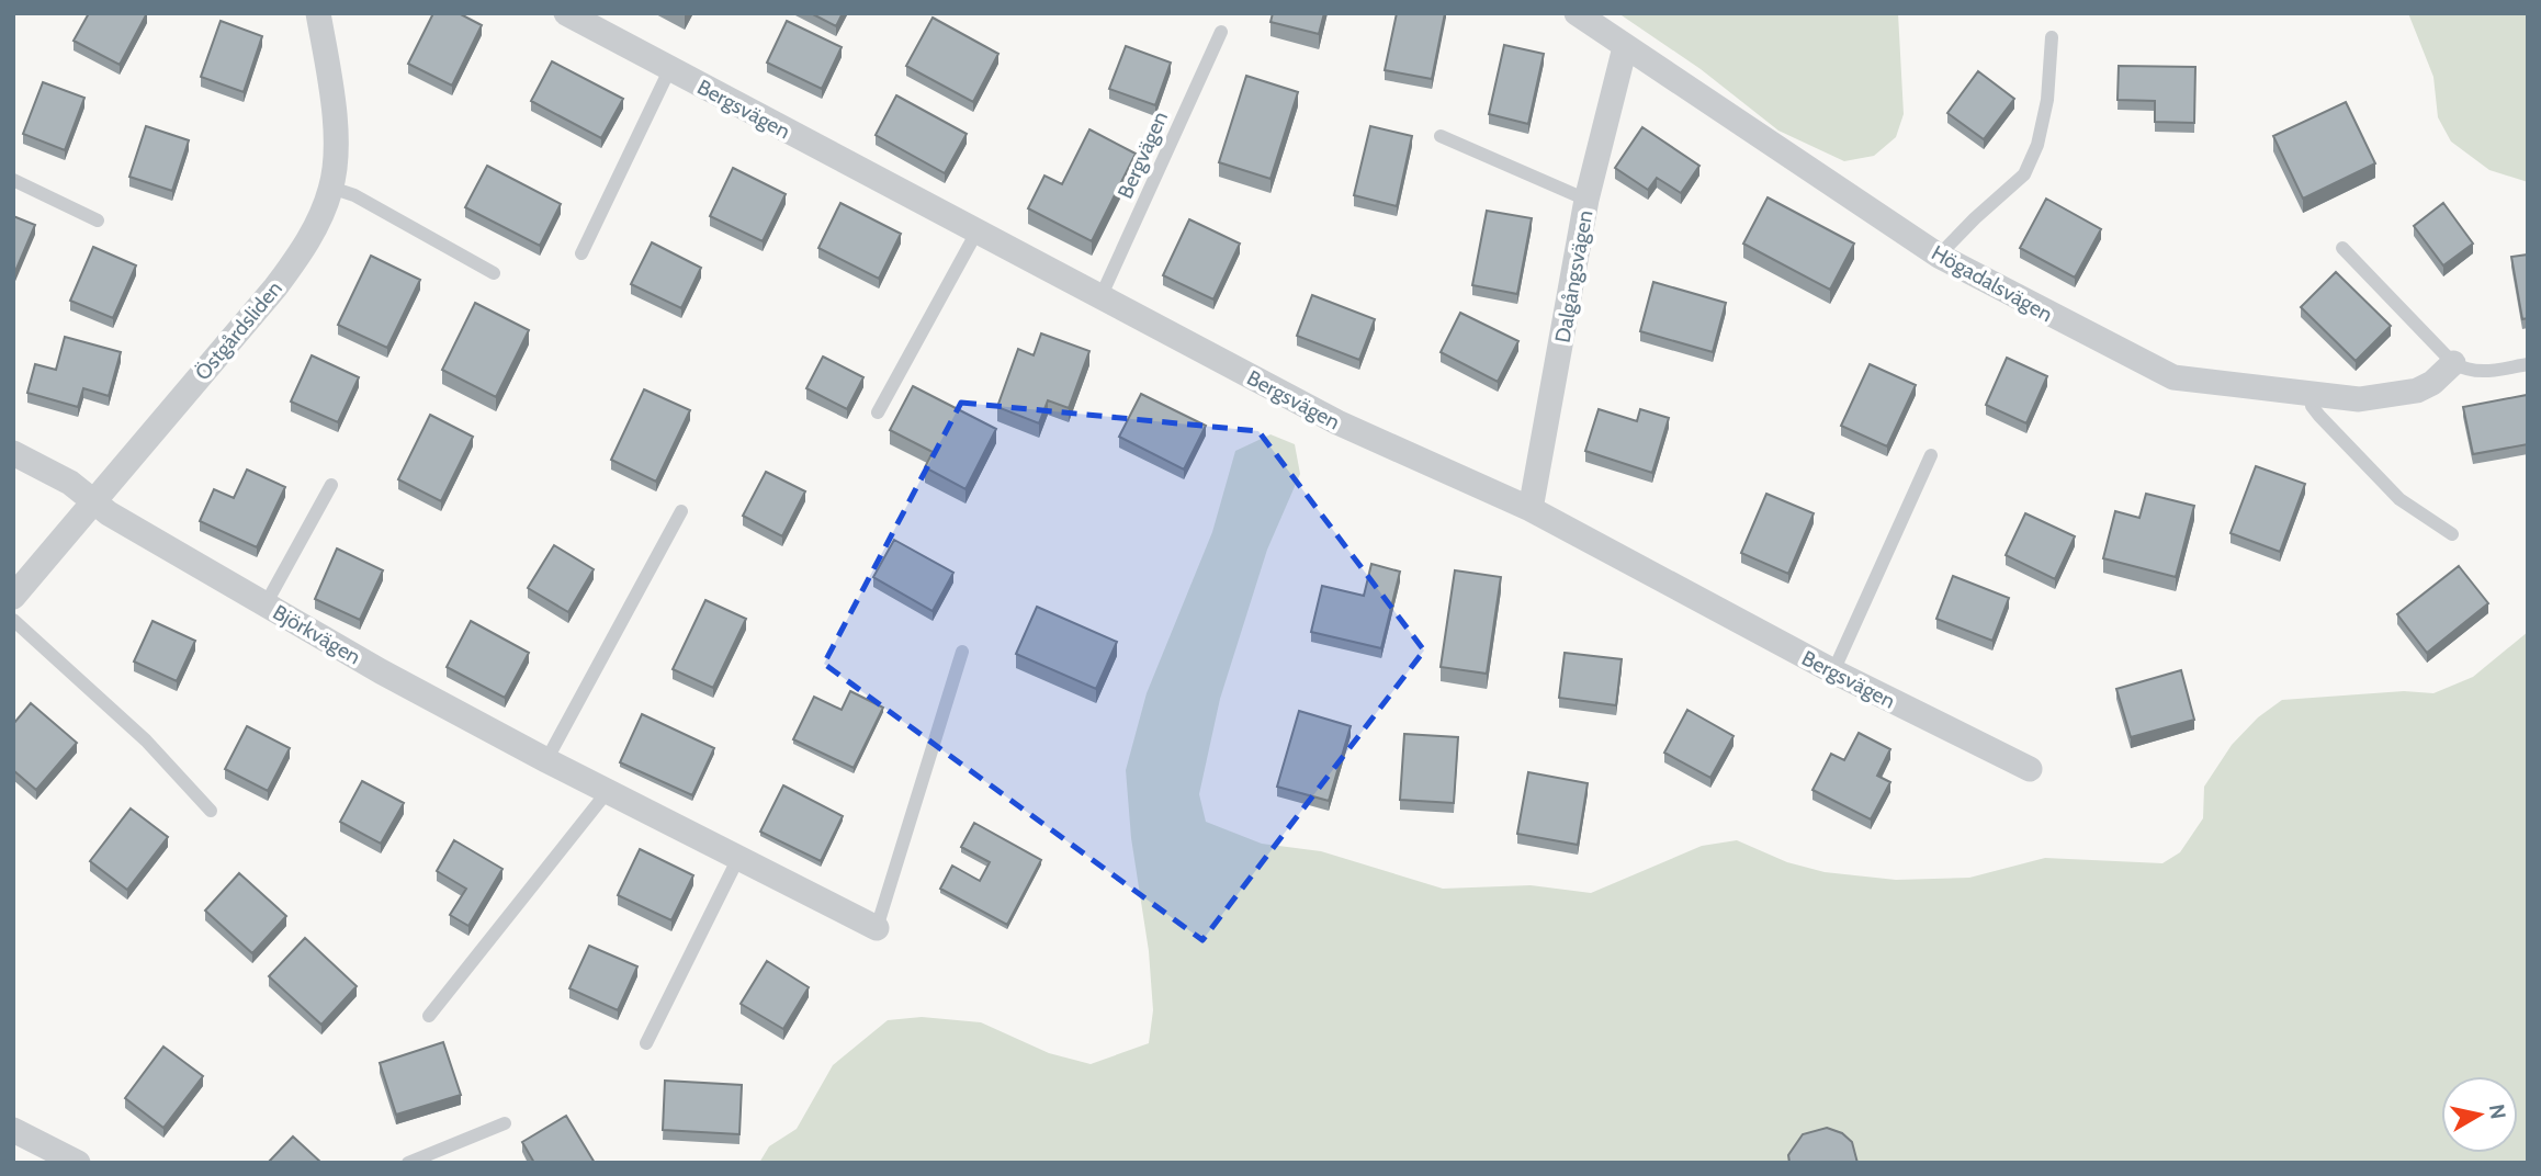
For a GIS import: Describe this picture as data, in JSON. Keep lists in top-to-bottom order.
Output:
{
  "streets": {
    "street": [
      "Bergsvägen",
      "Dalgångsvägen",
      "Högadalsvägen",
      "Östgårdsliden",
      "Björkvägen"
    ],
    "lane": ["Bergvägen"]
  },
  "crossings": [
    ["Bergsvägen", "Bergvägen"],
    ["Bergsvägen", "Dalgångsvägen"],
    ["Dalgångsvägen", "Högadalsvägen"],
    ["Östgårdsliden", "Björkvägen"]
  ],
  "north": "right"
}
